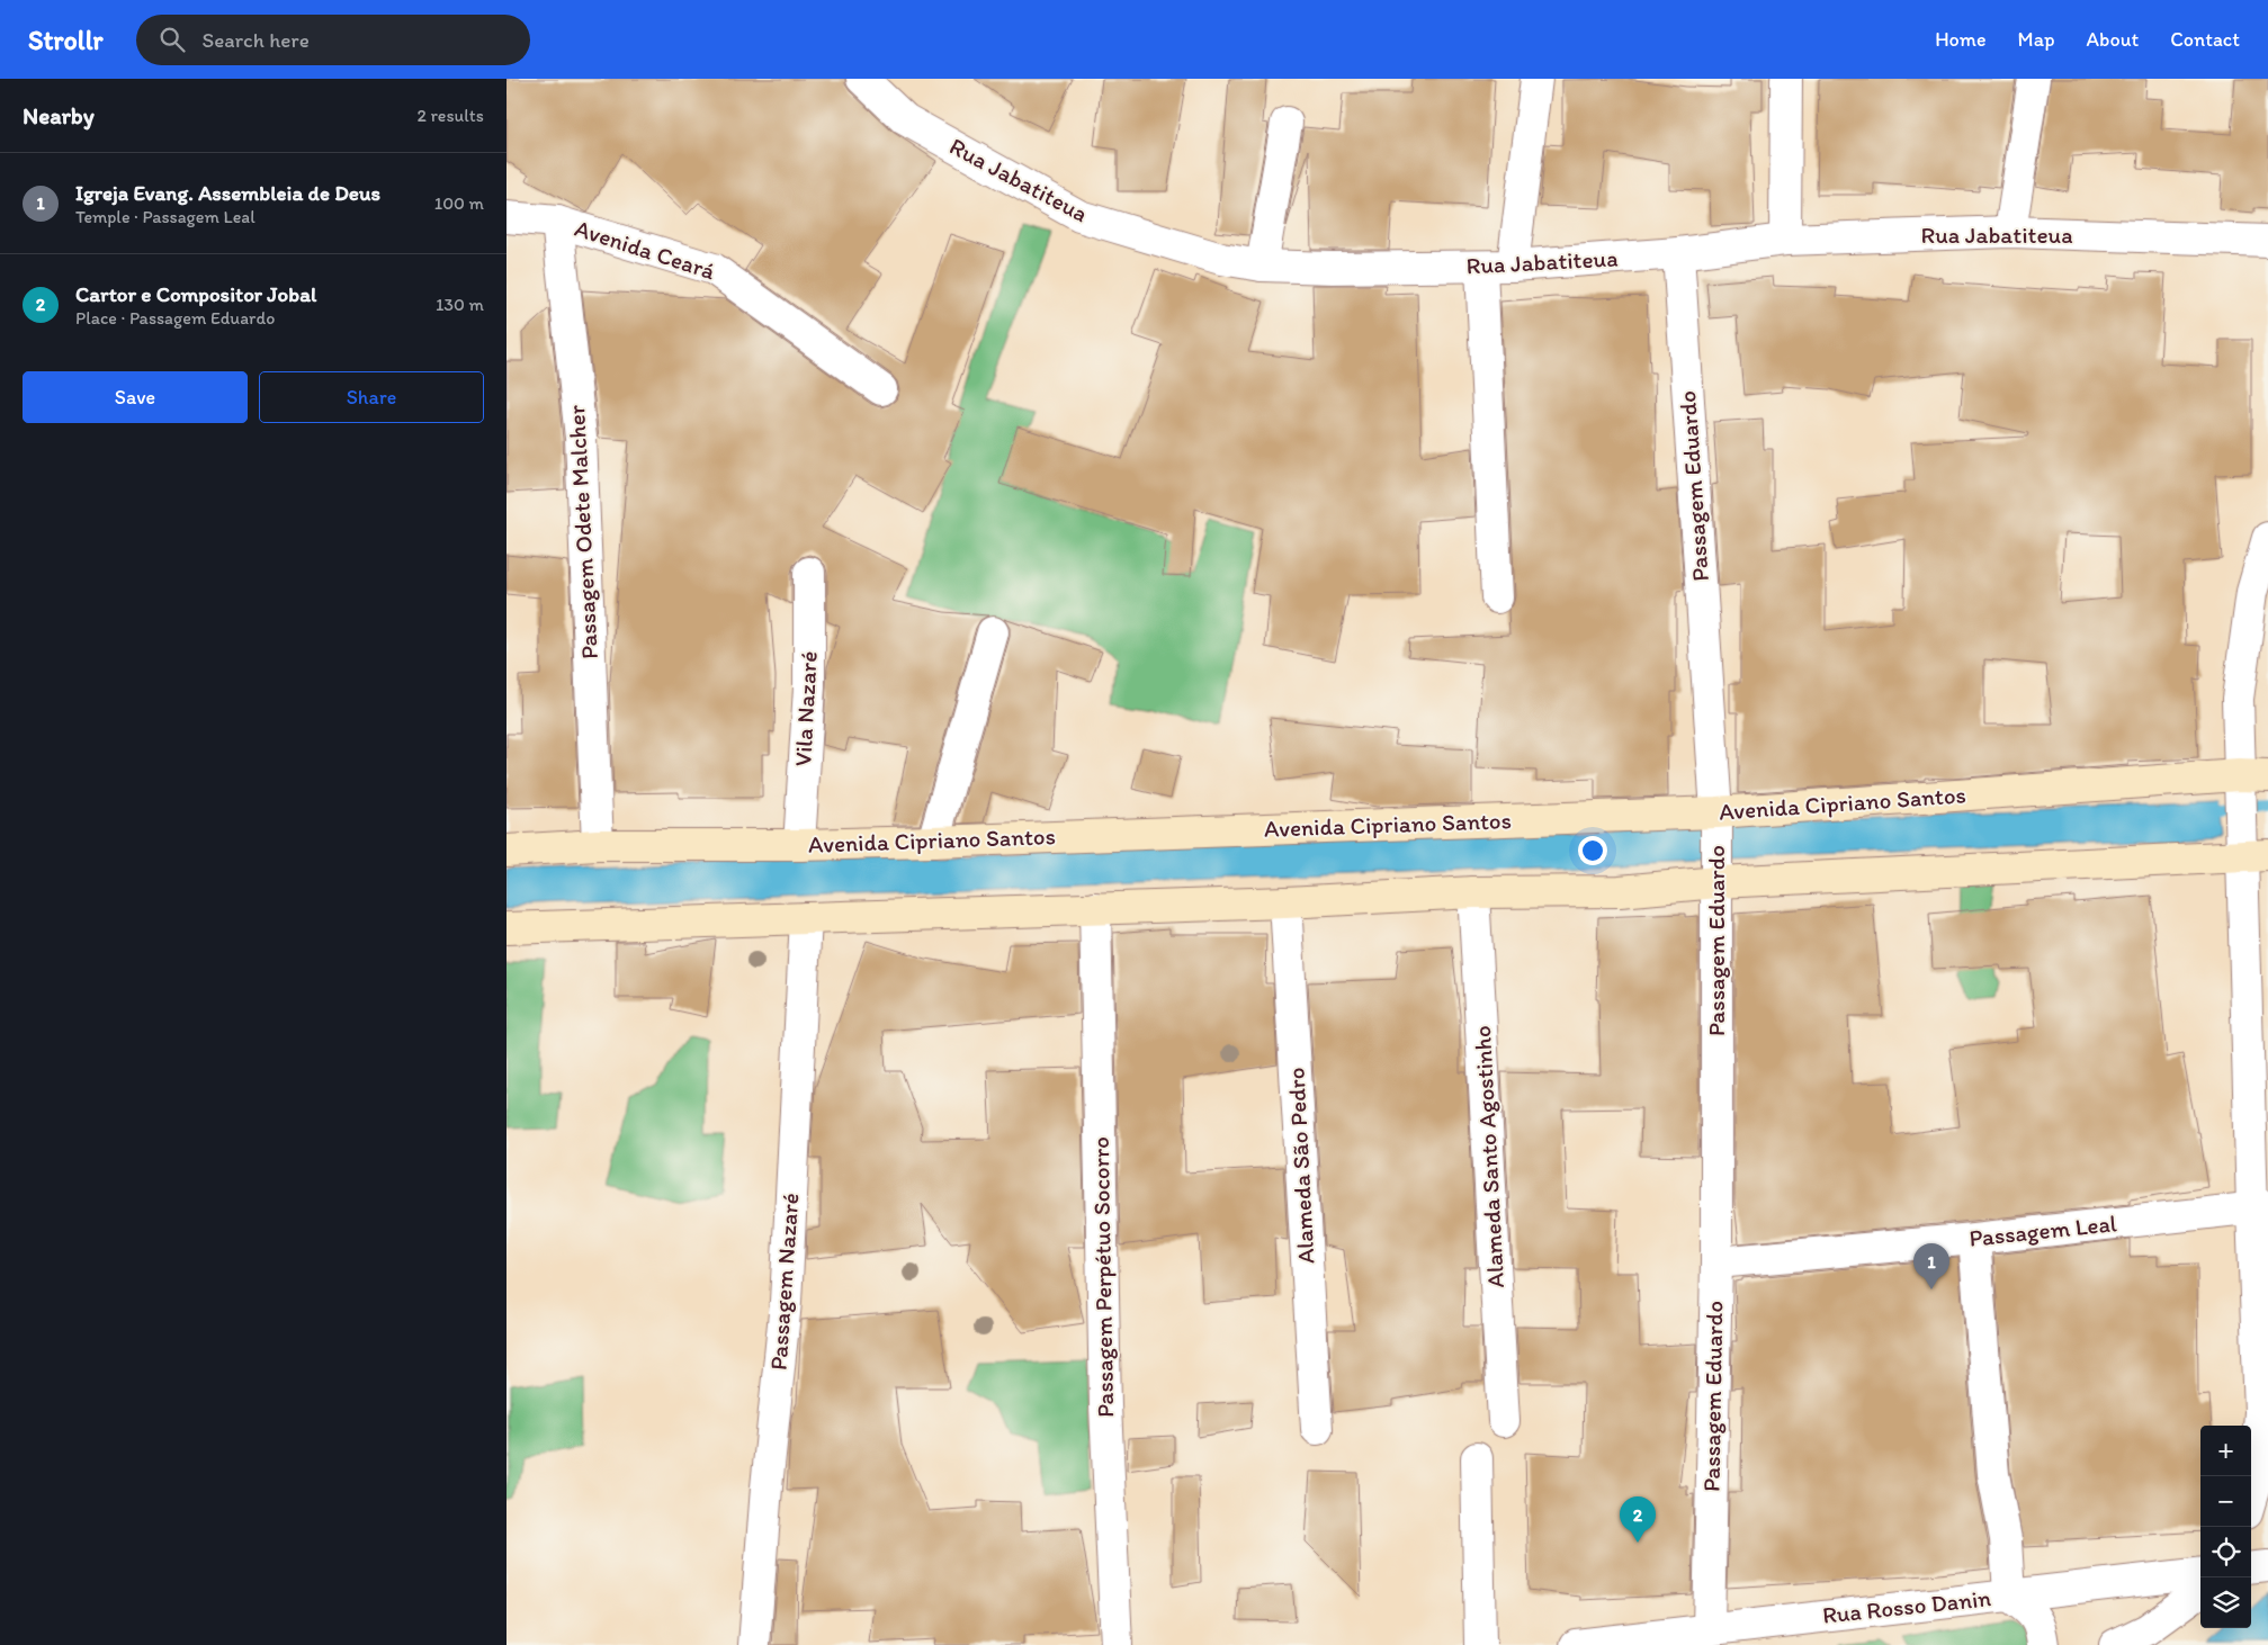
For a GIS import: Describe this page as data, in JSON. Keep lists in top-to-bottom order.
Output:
{
  "streets": {
    "street": [
      "Rua Jabatiteua",
      "Avenida Ceará",
      "Passagem Eduardo",
      "Passagem Odete Malcher",
      "Vila Nazaré",
      "Avenida Cipriano Santos",
      "Alameda Santo Agostinho",
      "Alameda São Pedro",
      "Passagem Leal",
      "Passagem Perpétuo Socorro",
      "Passagem Nazaré",
      "Rua Rosso Danin"
    ]
  },
  "crossings": [
    ["Rua Jabatiteua", "Passagem Eduardo"],
    ["Avenida Ceará", "Passagem Odete Malcher"],
    ["Passagem Eduardo", "Avenida Cipriano Santos"],
    ["Passagem Eduardo", "Passagem Leal"],
    ["Passagem Eduardo", "Rua Rosso Danin"],
    ["Passagem Odete Malcher", "Avenida Cipriano Santos"],
    ["Vila Nazaré", "Avenida Cipriano Santos"]
  ],
  "page": {
    "header": "Strollr",
    "search": "Search here",
    "nav": [
      "Home",
      "Map",
      "About",
      "Contact"
    ],
    "heading": ["Nearby", "2 results"],
    "list": [
      {
        "mark": "1",
        "name": "Igreja Evang. Assembleia de Deus",
        "note": "Temple · Passagem Leal",
        "value": "100 m"
      },
      {
        "mark": "2",
        "name": "Cartor e Compositor Jobal",
        "note": "Place · Passagem Eduardo",
        "value": "130 m"
      }
    ],
    "buttons": ["Save", "Share"],
    "pins": ["1", "2"],
    "map_buttons": ["+", "−"]
  }
}
